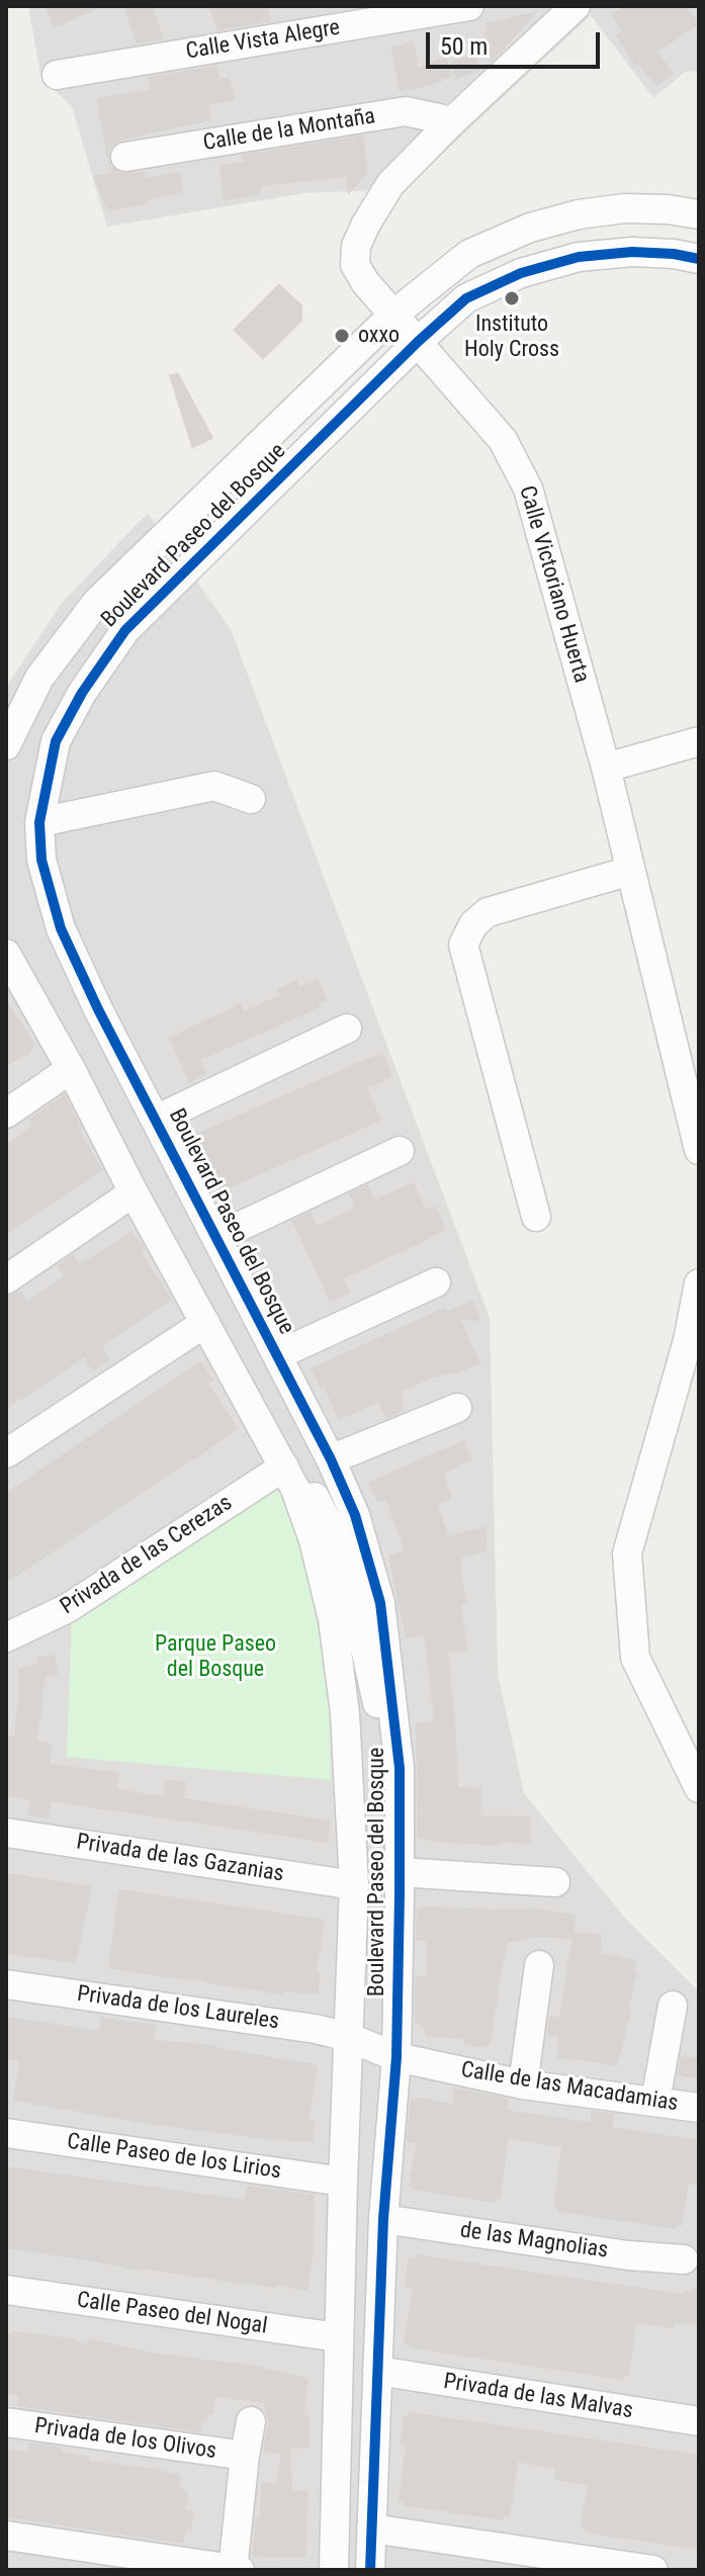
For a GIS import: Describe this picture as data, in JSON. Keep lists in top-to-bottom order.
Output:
{
  "streets": {
    "street": [
      "Calle Vista Alegre",
      "Calle de la Montaña",
      "Boulevard Paseo del Bosque",
      "Calle Victoriano Huerta",
      "Privada de las Cerezas",
      "Privada de las Gazanias",
      "Privada de los Laureles",
      "Calle de las Macadamias",
      "Calle Paseo de los Lirios",
      "de las Magnolias",
      "Calle Paseo del Nogal",
      "Privada de las Malvas",
      "Privada de los Olivos"
    ]
  },
  "crossings": [
    ["Calle de la Montaña", "Calle Victoriano Huerta"],
    ["Boulevard Paseo del Bosque", "Calle Victoriano Huerta"],
    ["Boulevard Paseo del Bosque", "Privada de las Cerezas"],
    ["Boulevard Paseo del Bosque", "Privada de las Gazanias"],
    ["Boulevard Paseo del Bosque", "Privada de los Laureles"],
    ["Boulevard Paseo del Bosque", "Calle de las Macadamias"],
    ["Boulevard Paseo del Bosque", "Calle Paseo de los Lirios"],
    ["Boulevard Paseo del Bosque", "de las Magnolias"],
    ["Boulevard Paseo del Bosque", "Calle Paseo del Nogal"],
    ["Boulevard Paseo del Bosque", "Privada de las Malvas"],
    ["Privada de los Laureles", "Calle de las Macadamias"]
  ],
  "parks": ["Parque Paseo del Bosque"],
  "places": ["Instituto Holy Cross", "oxxo"],
  "scale_bar": "50 m"
}
